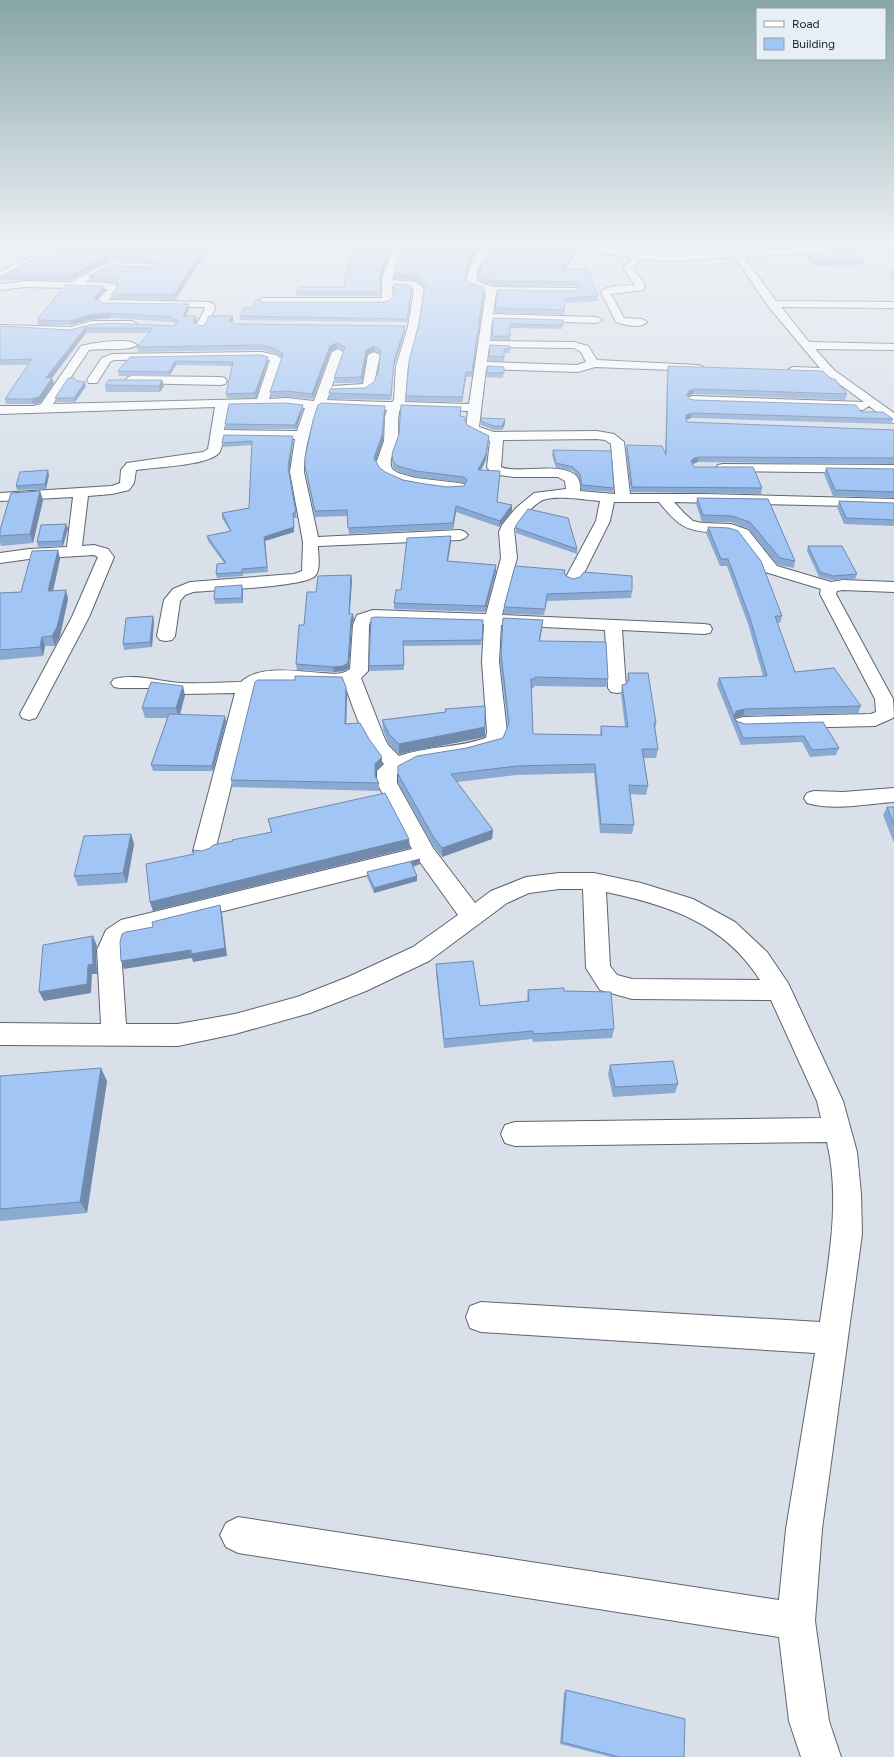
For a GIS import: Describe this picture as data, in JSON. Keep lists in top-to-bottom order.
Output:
{
  "legend": ["Road", "Building"]
}
